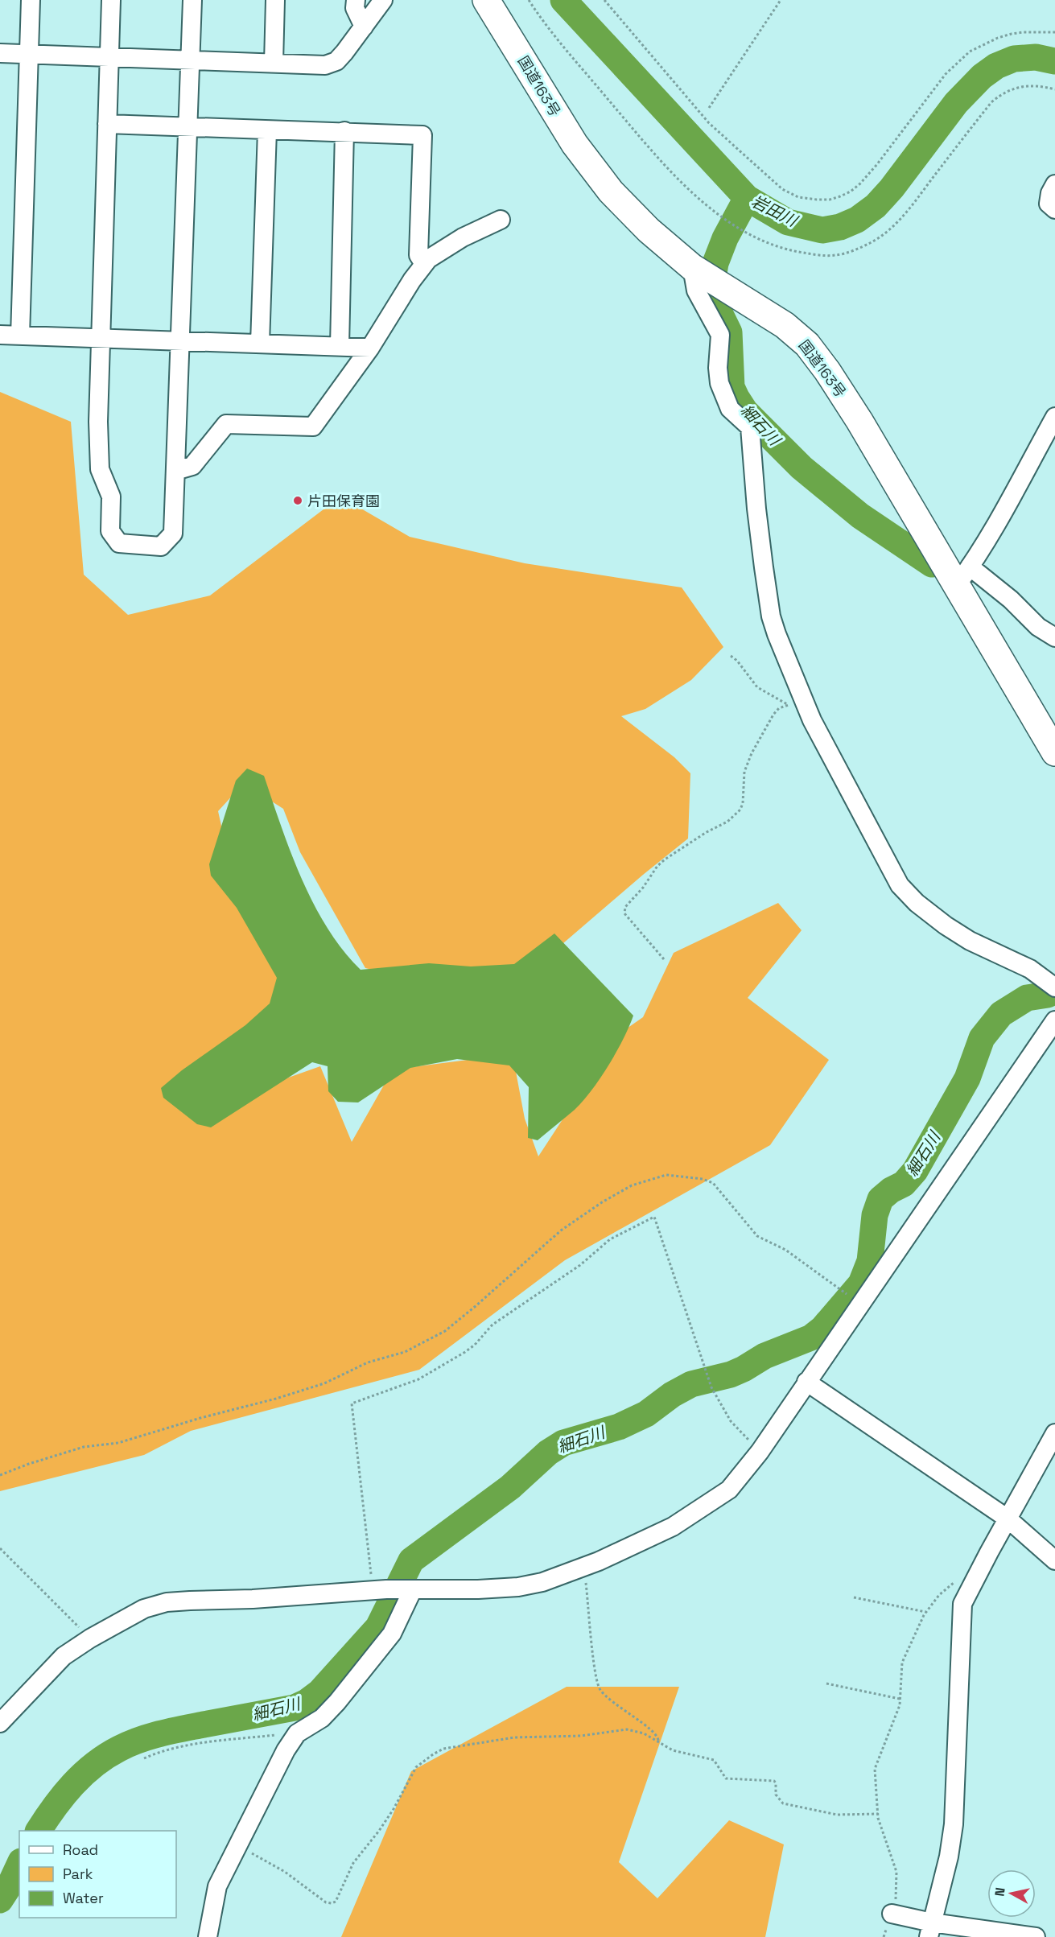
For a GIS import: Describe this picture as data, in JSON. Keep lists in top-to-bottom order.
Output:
{
  "streets": {
    "highway": ["国道163号"]
  },
  "water": ["岩田川", "細石川"],
  "places": ["片田保育園"],
  "legend": ["Road", "Park", "Water"],
  "north": "left"
}
